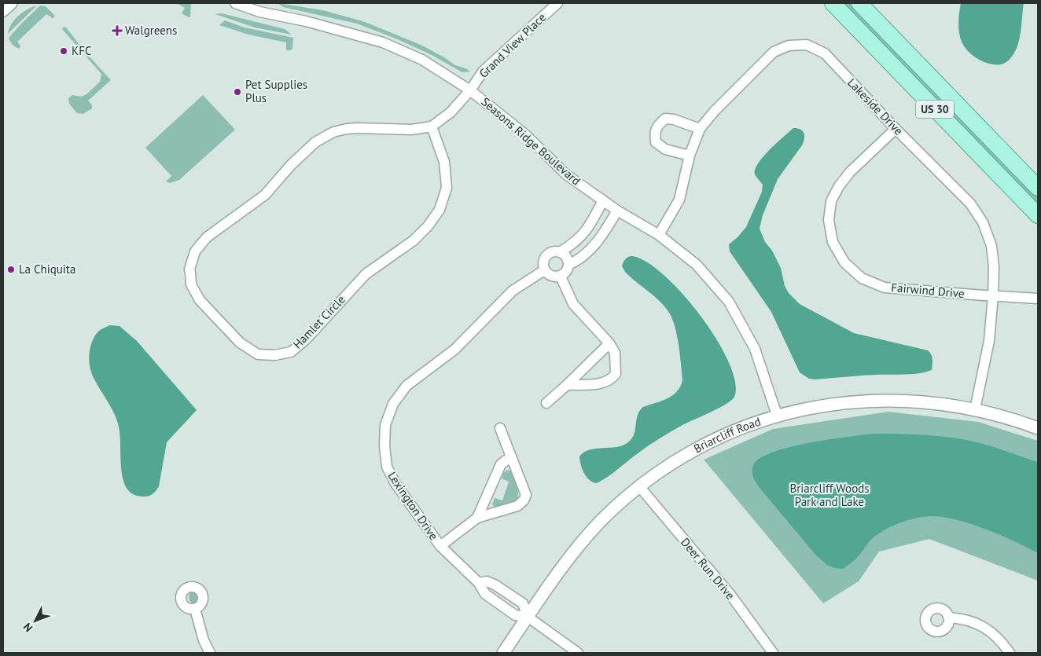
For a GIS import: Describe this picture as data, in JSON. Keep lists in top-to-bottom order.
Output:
{
  "streets": {
    "main road": ["US 30"],
    "street": [
      "Grand View Place",
      "Lakeside Drive",
      "Seasons Ridge Boulevard",
      "Fairwind Drive",
      "Hamlet Circle",
      "Briarcliff Road",
      "Lexington Drive",
      "Deer Run Drive"
    ]
  },
  "crossings": [
    ["Grand View Place", "Seasons Ridge Boulevard"],
    ["Grand View Place", "Hamlet Circle"],
    ["Lakeside Drive", "Seasons Ridge Boulevard"],
    ["Lakeside Drive", "Fairwind Drive"],
    ["Lakeside Drive", "Briarcliff Road"],
    ["Seasons Ridge Boulevard", "Hamlet Circle"],
    ["Seasons Ridge Boulevard", "Briarcliff Road"],
    ["Briarcliff Road", "Lexington Drive"],
    ["Briarcliff Road", "Deer Run Drive"]
  ],
  "parks": ["Briarcliff Woods Park and Lake"],
  "places": {
    "health": ["Walgreens"],
    "other": ["KFC", "Pet Supplies Plus", "La Chiquita"]
  },
  "north": "bottom left"
}
